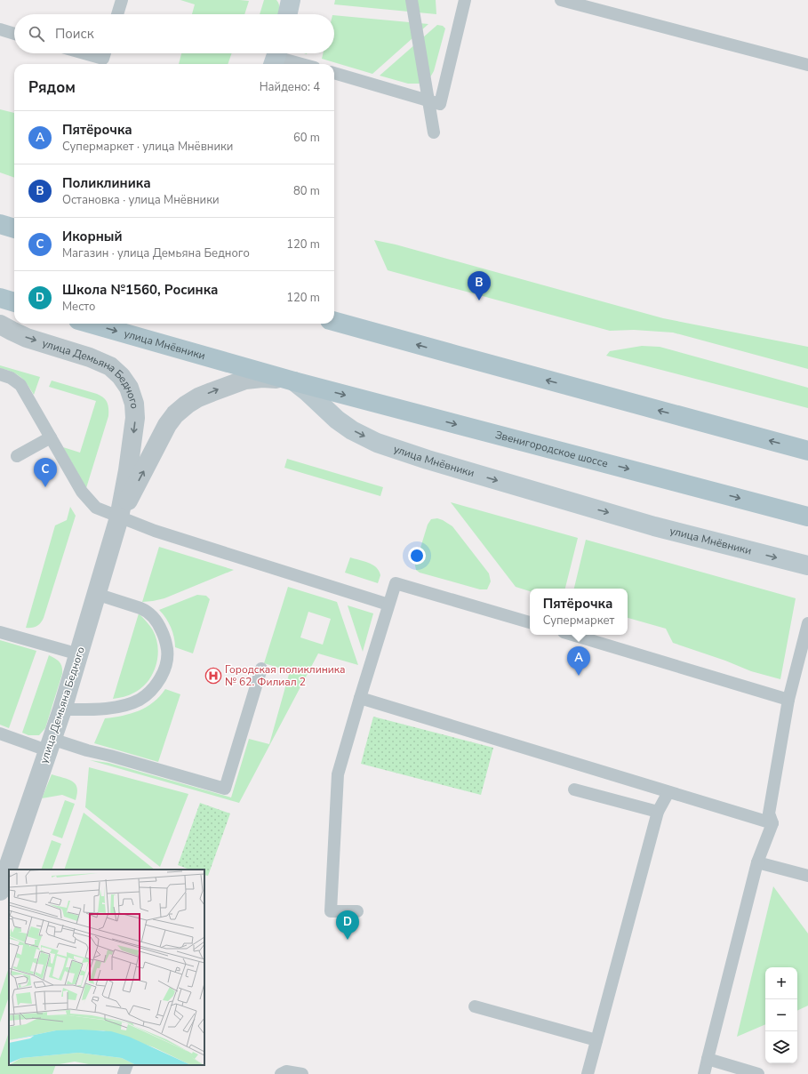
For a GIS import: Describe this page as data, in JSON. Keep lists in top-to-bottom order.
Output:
{
  "streets": {
    "main road": ["улица Мнёвники", "Звенигородское шоссе"],
    "street": ["улица Демьяна Бедного"]
  },
  "crossings": [
    ["улица Мнёвники", "улица Демьяна Бедного"],
    ["улица Мнёвники", "Звенигородское шоссе"],
    ["улица Демьяна Бедного", "Звенигородское шоссе"]
  ],
  "places": {
    "hospital": ["Городская поликлиника № 62. Филиал 2"]
  },
  "page": {
    "search": "Поиск",
    "heading": ["Рядом", "Найдено: 4"],
    "list": [
      {
        "mark": "A",
        "name": "Пятёрочка",
        "note": "Супермаркет · улица Мнёвники",
        "value": "60 m"
      },
      {
        "mark": "B",
        "name": "Поликлиника",
        "note": "Остановка · улица Мнёвники",
        "value": "80 m"
      },
      {
        "mark": "C",
        "name": "Икорный",
        "note": "Магазин · улица Демьяна Бедного",
        "value": "120 m"
      },
      {
        "mark": "D",
        "name": "Школа №1560, Росинка",
        "note": "Место",
        "value": "120 m"
      }
    ],
    "pins": [
      "B",
      "C",
      "A",
      "D"
    ],
    "popup": ["Пятёрочка", "Супермаркет"],
    "map_buttons": ["+", "−"]
  }
}
